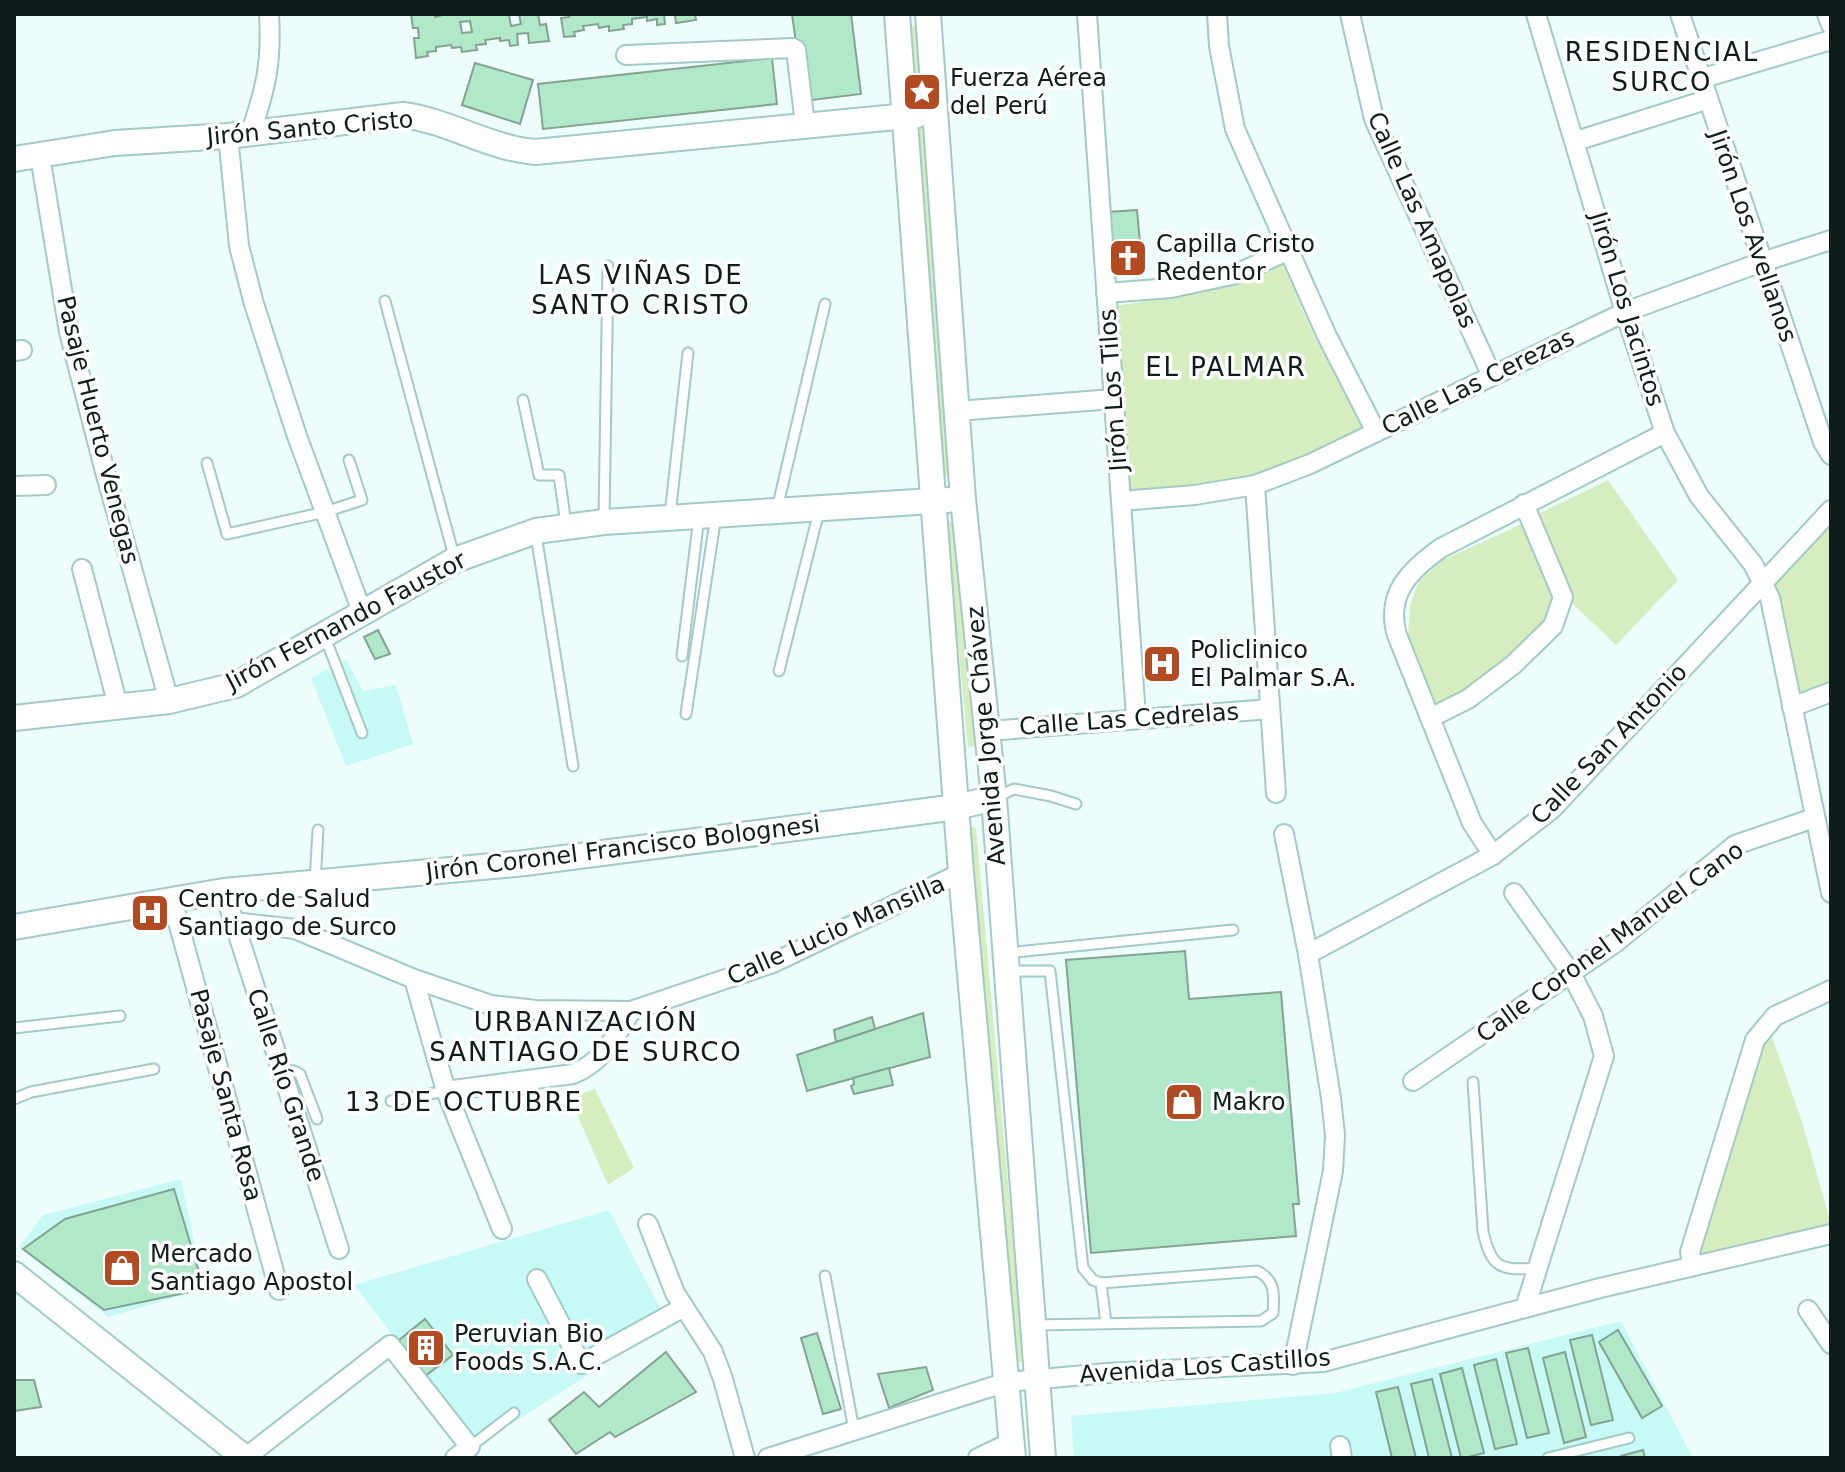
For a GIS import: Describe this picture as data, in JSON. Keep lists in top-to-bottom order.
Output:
{
  "streets": {
    "street": [
      "Jirón Santo Cristo",
      "Calle Las Amapolas",
      "Jirón Los Avellanos",
      "Jirón Los Jacintos",
      "Calle Las Cerezas",
      "Jirón Los Tilos",
      "Pasaje Huerto Venegas",
      "Jirón Fernando Faustor",
      "Calle Las Cedrelas",
      "Avenida Jorge Chávez",
      "Calle San Antonio",
      "Jirón Coronel Francisco Bolognesi",
      "Calle Lucio Mansilla",
      "Calle Coronel Manuel Cano",
      "Calle Río Grande",
      "Pasaje Santa Rosa",
      "Avenida Los Castillos"
    ]
  },
  "crossings": [
    ["Jirón Santo Cristo", "Pasaje Huerto Venegas"],
    ["Jirón Santo Cristo", "Avenida Jorge Chávez"],
    ["Calle Las Amapolas", "Calle Las Cerezas"],
    ["Jirón Los Avellanos", "Calle Las Cerezas"],
    ["Jirón Los Jacintos", "Calle Las Cerezas"],
    ["Jirón Los Jacintos", "Calle San Antonio"],
    ["Jirón Los Jacintos", "Calle Coronel Manuel Cano"],
    ["Calle Las Cerezas", "Jirón Los Tilos"],
    ["Jirón Los Tilos", "Calle Las Cedrelas"],
    ["Pasaje Huerto Venegas", "Jirón Fernando Faustor"],
    ["Jirón Fernando Faustor", "Avenida Jorge Chávez"],
    ["Calle Las Cedrelas", "Avenida Jorge Chávez"],
    ["Avenida Jorge Chávez", "Jirón Coronel Francisco Bolognesi"],
    ["Avenida Jorge Chávez", "Calle Lucio Mansilla"],
    ["Avenida Jorge Chávez", "Avenida Los Castillos"],
    ["Jirón Coronel Francisco Bolognesi", "Pasaje Santa Rosa"],
    ["Calle Lucio Mansilla", "Calle Río Grande"]
  ],
  "districts": [
    "RESIDENCIAL SURCO",
    "LAS VIÑAS DE SANTO CRISTO",
    "EL PALMAR",
    "URBANIZACIÓN SANTIAGO DE SURCO",
    "13 DE OCTUBRE"
  ],
  "places": {
    "place": ["Fuerza Aérea del Perú"],
    "church": ["Capilla Cristo Redentor"],
    "hospital": ["Policlinico El Palmar S.A.", "Centro de Salud Santiago de Surco"],
    "shop": ["Makro", "Mercado Santiago Apostol"],
    "building": ["Peruvian Bio Foods S.A.C."]
  }
}
